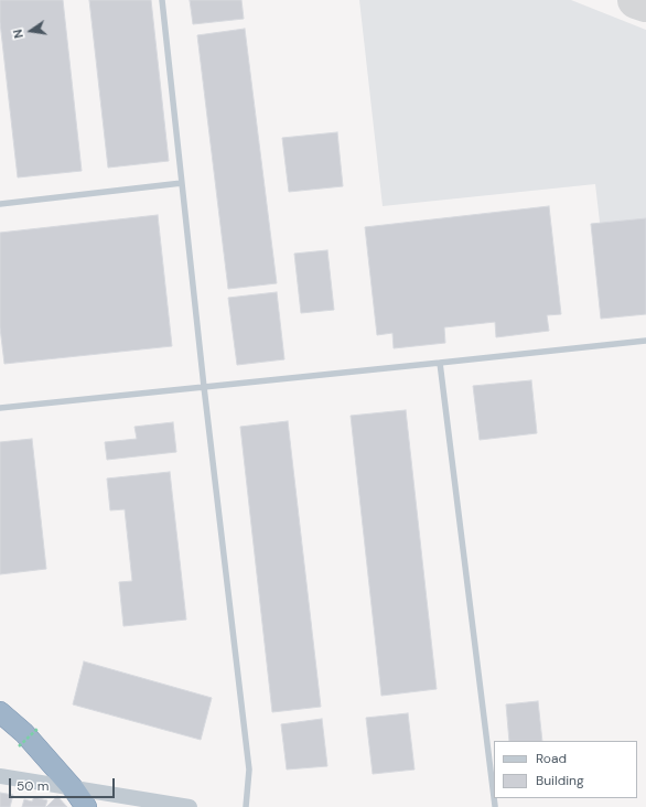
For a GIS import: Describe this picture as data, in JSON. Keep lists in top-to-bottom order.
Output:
{
  "legend": ["Road", "Building"],
  "scale_bar": "50 m",
  "north": "left"
}
